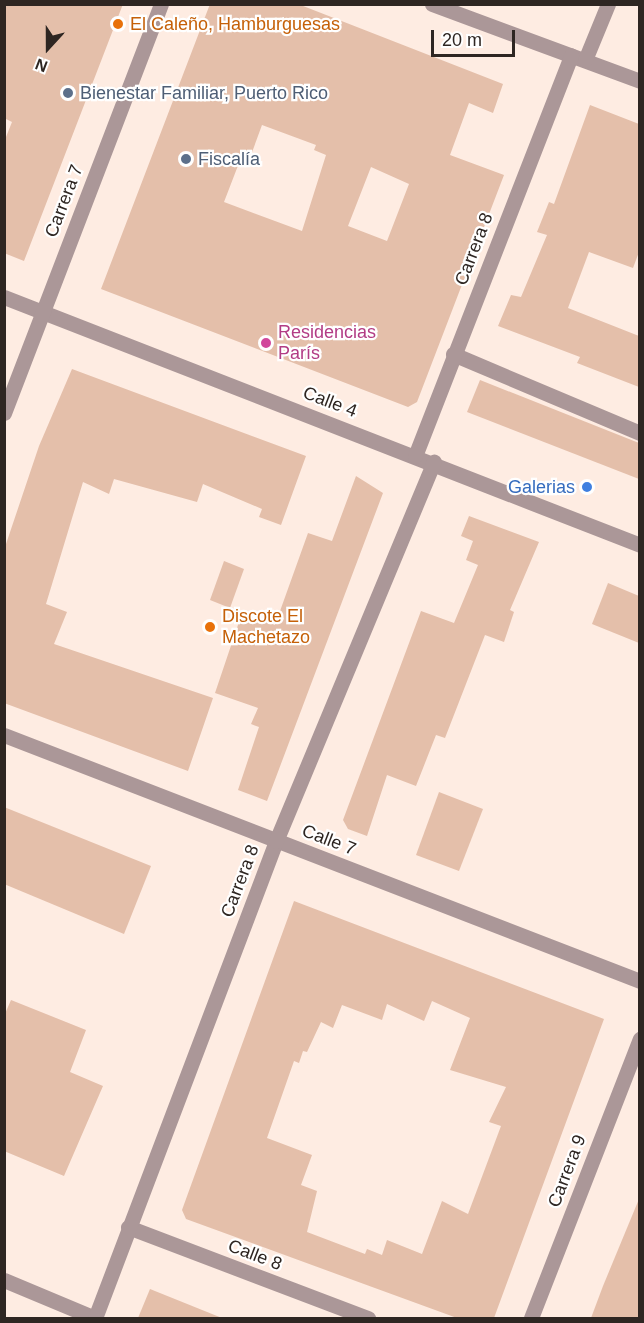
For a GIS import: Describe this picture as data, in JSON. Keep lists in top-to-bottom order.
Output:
{
  "streets": {
    "street": [
      "Carrera 7",
      "Carrera 8",
      "Calle 4",
      "Calle 7",
      "Carrera 9",
      "Calle 8"
    ]
  },
  "crossings": [
    ["Carrera 7", "Calle 4"],
    ["Carrera 8", "Calle 4"],
    ["Carrera 8", "Calle 7"],
    ["Carrera 8", "Calle 8"]
  ],
  "places": [
    "El Caleño, Hamburguesas",
    "Bienestar Familiar, Puerto Rico",
    "Fiscalía",
    "Residencias París",
    "Galerias",
    "Discote El Machetazo"
  ],
  "scale_bar": "20 m",
  "north": "bottom"
}
